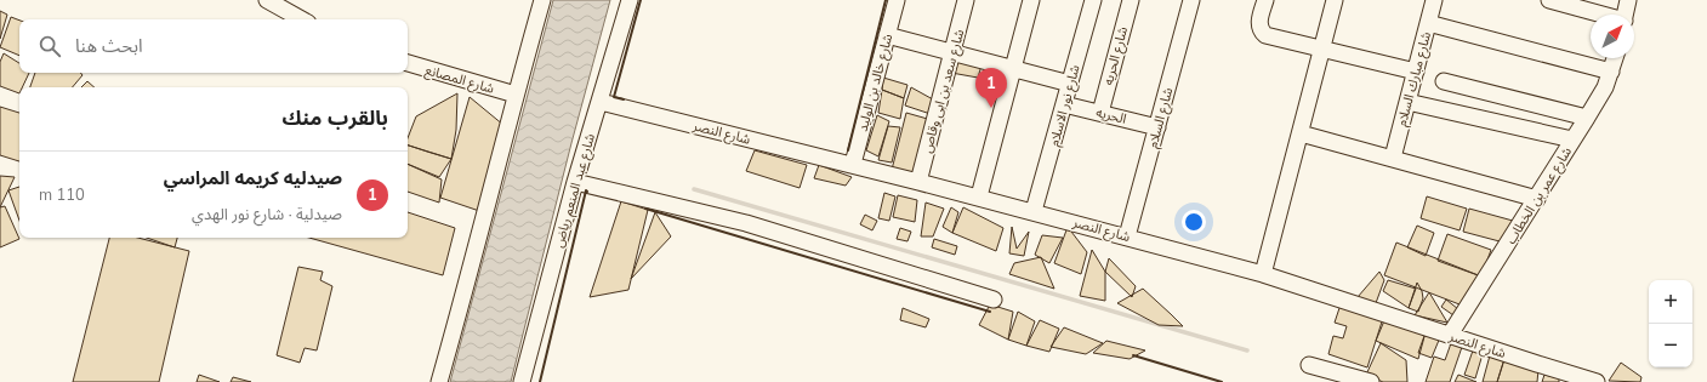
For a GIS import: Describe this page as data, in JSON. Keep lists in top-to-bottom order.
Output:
{
  "streets": {
    "street": [
      "شارع الحريه",
      "شارع المصانع",
      "شارع مبارك السلام",
      "شارع خالد بن الوليد",
      "شارع سعد بن ابى وقاص",
      "شارع نور الاسلام",
      "الحريه",
      "شارع السلام",
      "شارع النصر",
      "شارع عبد المنعم رياض",
      "شارع عمر بن الخطاب"
    ]
  },
  "crossings": [
    ["شارع الحريه", "الحريه"],
    ["شارع خالد بن الوليد", "شارع النصر"],
    ["شارع سعد بن ابى وقاص", "شارع النصر"],
    ["شارع نور الاسلام", "الحريه"],
    ["شارع نور الاسلام", "شارع النصر"],
    ["الحريه", "شارع السلام"],
    ["شارع السلام", "شارع النصر"],
    ["شارع النصر", "شارع عبد المنعم رياض"],
    ["شارع النصر", "شارع عمر بن الخطاب"]
  ],
  "north": "top right",
  "page": {
    "search": "ابحث هنا",
    "pins": "1",
    "heading": "بالقرب منك",
    "list": [
      {
        "mark": "1",
        "name": "صيدليه كريمه المراسي",
        "note": "صيدلية · شارع نور الهدي",
        "value": "110 m"
      }
    ],
    "map_buttons": ["+", "−"]
  }
}
